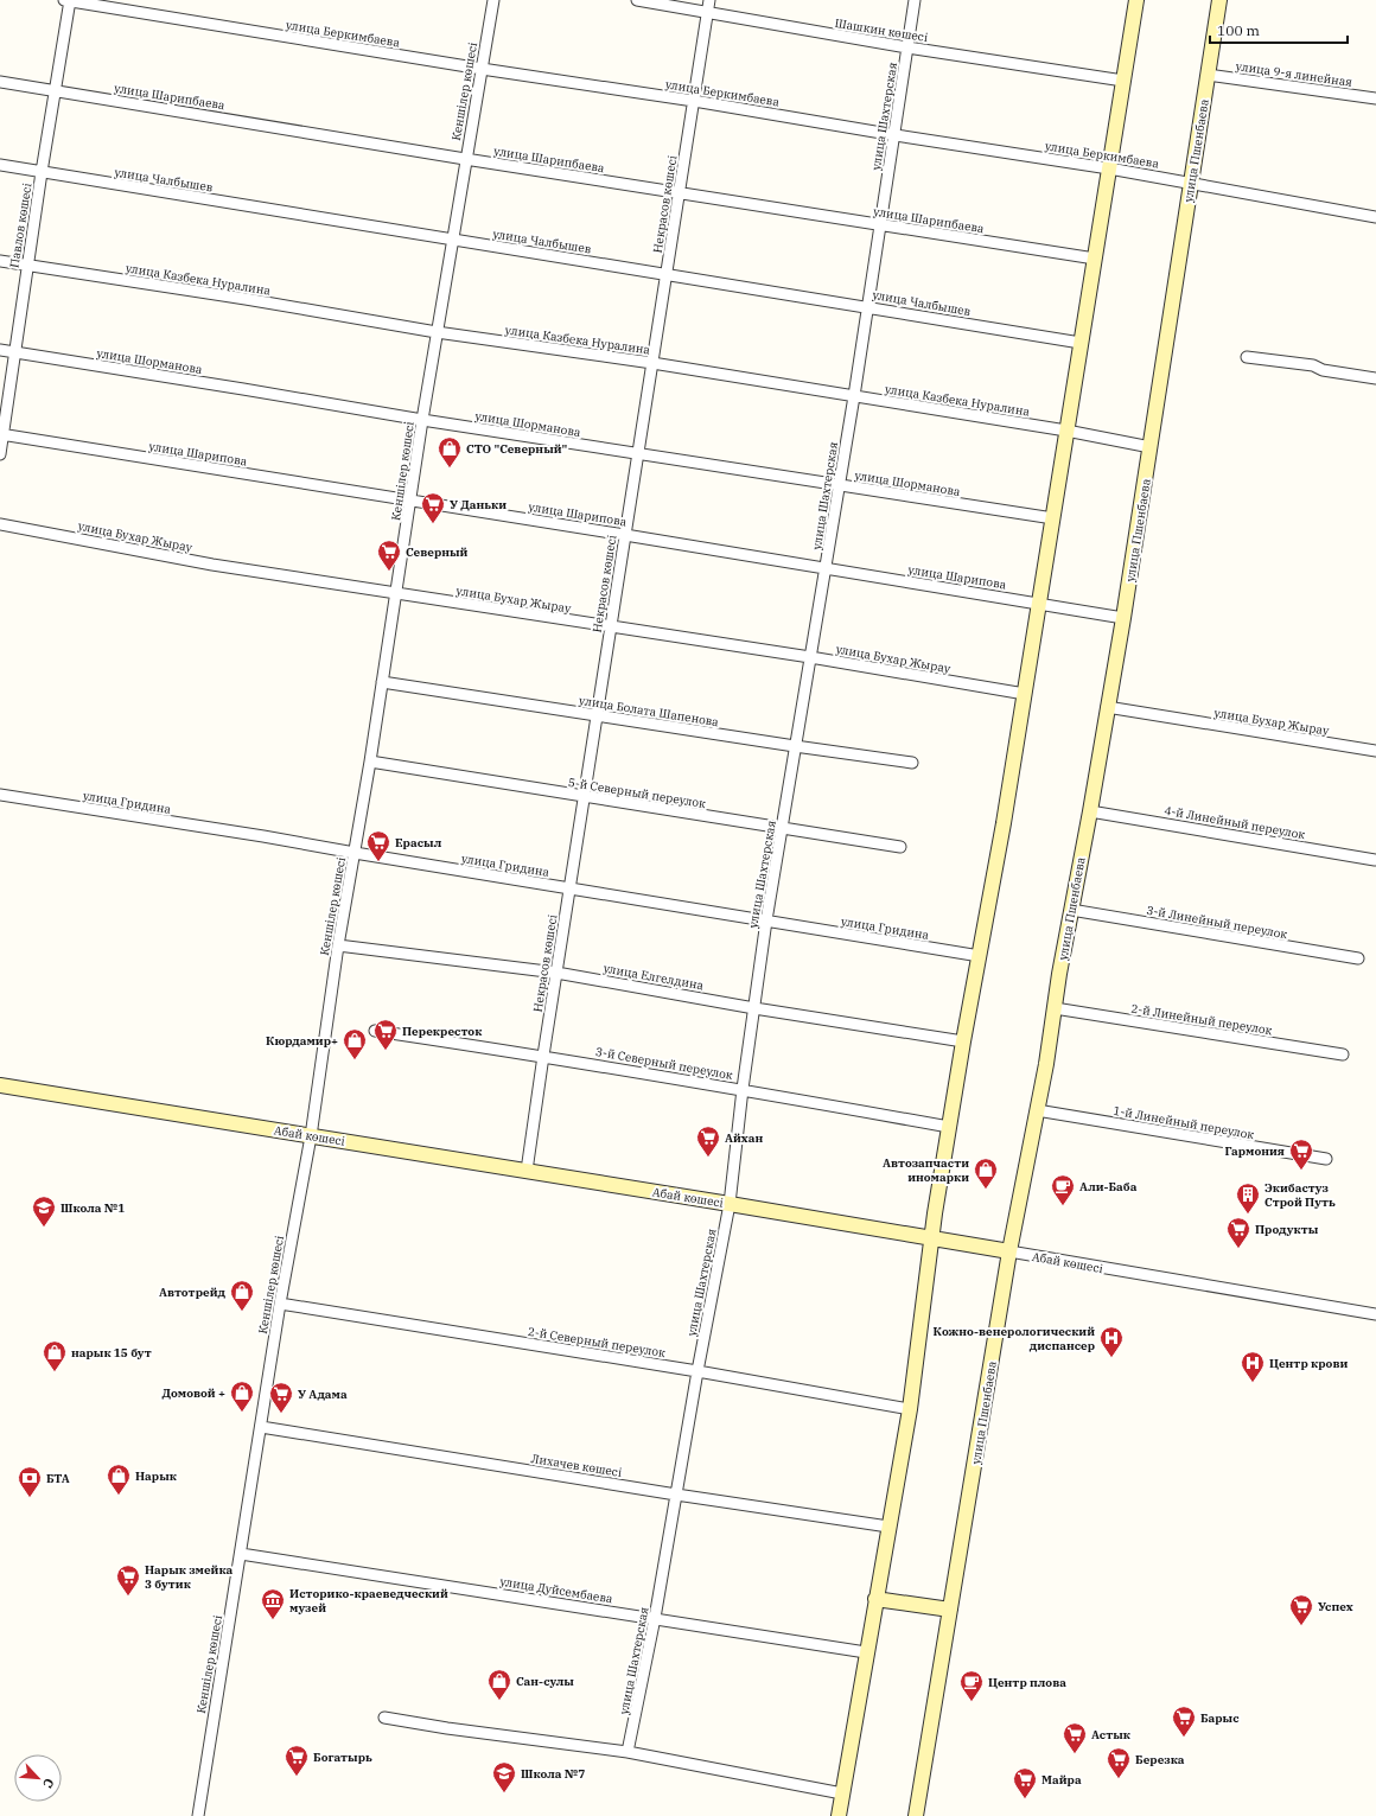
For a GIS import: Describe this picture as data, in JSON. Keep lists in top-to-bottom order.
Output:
{
  "streets": {
    "street": [
      "Шашкин көшесі",
      "улица Беркимбаева",
      "улица 9-я линейная",
      "Кеншілер көшесі",
      "улица Шарипбаева",
      "улица Шахтерская",
      "улица Пшенбаева",
      "улица Чалбышев",
      "Некрасов көшесі",
      "Павлов көшесі",
      "улица Казбека Нуралина",
      "улица Шорманова",
      "улица Шарипова",
      "улица Бухар Жырау",
      "улица Болата Шапенова",
      "5-й Северный переулок",
      "улица Гридина",
      "4-й Линейный переулок",
      "3-й Линейный переулок",
      "улица Елгелдина",
      "2-й Линейный переулок",
      "3-й Северный переулок",
      "1-й Линейный переулок",
      "Абай көшесі",
      "2-й Северный переулок",
      "Лихачев көшесі",
      "улица Дуйсембаева"
    ]
  },
  "crossings": [
    ["Шашкин көшесі", "улица Шахтерская"],
    ["Шашкин көшесі", "Некрасов көшесі"],
    ["улица Беркимбаева", "Кеншілер көшесі"],
    ["улица Беркимбаева", "улица Шахтерская"],
    ["улица Беркимбаева", "улица Пшенбаева"],
    ["улица Беркимбаева", "Некрасов көшесі"],
    ["улица Беркимбаева", "Павлов көшесі"],
    ["улица 9-я линейная", "улица Пшенбаева"],
    ["Кеншілер көшесі", "улица Шарипбаева"],
    ["Кеншілер көшесі", "улица Чалбышев"],
    ["Кеншілер көшесі", "улица Казбека Нуралина"],
    ["Кеншілер көшесі", "улица Шорманова"],
    ["Кеншілер көшесі", "улица Шарипова"],
    ["Кеншілер көшесі", "улица Бухар Жырау"],
    ["Кеншілер көшесі", "улица Болата Шапенова"],
    ["Кеншілер көшесі", "5-й Северный переулок"],
    ["Кеншілер көшесі", "улица Гридина"],
    ["Кеншілер көшесі", "улица Елгелдина"],
    ["Кеншілер көшесі", "Абай көшесі"],
    ["Кеншілер көшесі", "2-й Северный переулок"],
    ["Кеншілер көшесі", "Лихачев көшесі"],
    ["Кеншілер көшесі", "улица Дуйсембаева"],
    ["улица Шарипбаева", "улица Шахтерская"],
    ["улица Шарипбаева", "Некрасов көшесі"],
    ["улица Шарипбаева", "Павлов көшесі"],
    ["улица Шахтерская", "улица Чалбышев"],
    ["улица Шахтерская", "улица Казбека Нуралина"],
    ["улица Шахтерская", "улица Шорманова"],
    ["улица Шахтерская", "улица Шарипова"],
    ["улица Шахтерская", "улица Бухар Жырау"],
    ["улица Шахтерская", "улица Болата Шапенова"],
    ["улица Шахтерская", "5-й Северный переулок"],
    ["улица Шахтерская", "улица Гридина"],
    ["улица Шахтерская", "улица Елгелдина"],
    ["улица Шахтерская", "3-й Северный переулок"],
    ["улица Шахтерская", "Абай көшесі"],
    ["улица Шахтерская", "2-й Северный переулок"],
    ["улица Шахтерская", "Лихачев көшесі"],
    ["улица Шахтерская", "улица Дуйсембаева"],
    ["улица Пшенбаева", "улица Казбека Нуралина"],
    ["улица Пшенбаева", "улица Шарипова"],
    ["улица Пшенбаева", "улица Бухар Жырау"],
    ["улица Пшенбаева", "4-й Линейный переулок"],
    ["улица Пшенбаева", "3-й Линейный переулок"],
    ["улица Пшенбаева", "2-й Линейный переулок"],
    ["улица Пшенбаева", "1-й Линейный переулок"],
    ["улица Пшенбаева", "Абай көшесі"],
    ["улица Чалбышев", "Некрасов көшесі"],
    ["улица Чалбышев", "Павлов көшесі"],
    ["Некрасов көшесі", "улица Казбека Нуралина"],
    ["Некрасов көшесі", "улица Шорманова"],
    ["Некрасов көшесі", "улица Шарипова"],
    ["Некрасов көшесі", "улица Бухар Жырау"],
    ["Некрасов көшесі", "улица Болата Шапенова"],
    ["Некрасов көшесі", "5-й Северный переулок"],
    ["Некрасов көшесі", "улица Гридина"],
    ["Некрасов көшесі", "улица Елгелдина"],
    ["Некрасов көшесі", "3-й Северный переулок"],
    ["Некрасов көшесі", "Абай көшесі"],
    ["Павлов көшесі", "улица Казбека Нуралина"],
    ["Павлов көшесі", "улица Шорманова"],
    ["Павлов көшесі", "улица Шарипова"]
  ],
  "places": {
    "shop": [
      "СТО \"Северный\"",
      "Кюрдамир+",
      "Автозапчасти иномарки",
      "Автотрейд",
      "нарык 15 бут",
      "Домовой +",
      "Нарык",
      "Сан-сулы"
    ],
    "supermarket": [
      "У Даньки",
      "Северный",
      "Ерасыл",
      "Перекресток",
      "Айхан",
      "Гармония",
      "Продукты",
      "У Адама",
      "Нарык змейка 3 бутик",
      "Успех",
      "Барыс",
      "Астык",
      "Богатырь",
      "Березка",
      "Майра"
    ],
    "cafe": ["Али-Баба", "Центр плова"],
    "building": ["Экибастуз Строй Путь"],
    "school or university": ["Школа №1", "Школа №7"],
    "hospital": ["Кожно-венерологический диспансер", "Центр крови"],
    "bank": ["БТА"],
    "museum": ["Историко-краеведческий музей"]
  },
  "scale_bar": "100 m",
  "north": "bottom right"
}
